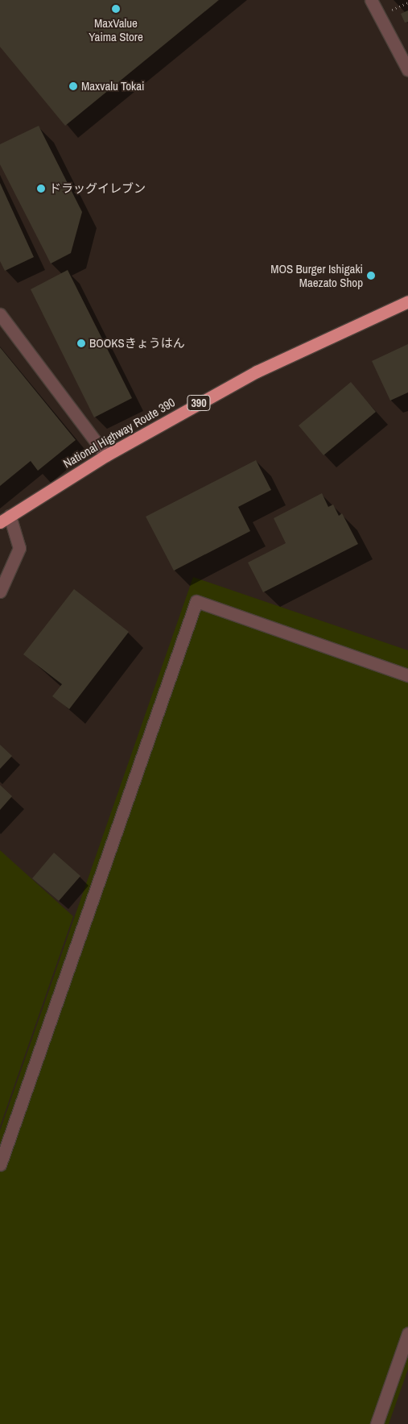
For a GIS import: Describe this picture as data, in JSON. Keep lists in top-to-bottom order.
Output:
{
  "streets": {
    "highway": ["390", "National Highway Route 390"]
  },
  "places": [
    "MaxValue Yaima Store",
    "Maxvalu Tokai",
    "ドラッグイレブン",
    "MOS Burger Ishigaki Maezato Shop",
    "BOOKSきょうはん"
  ]
}
